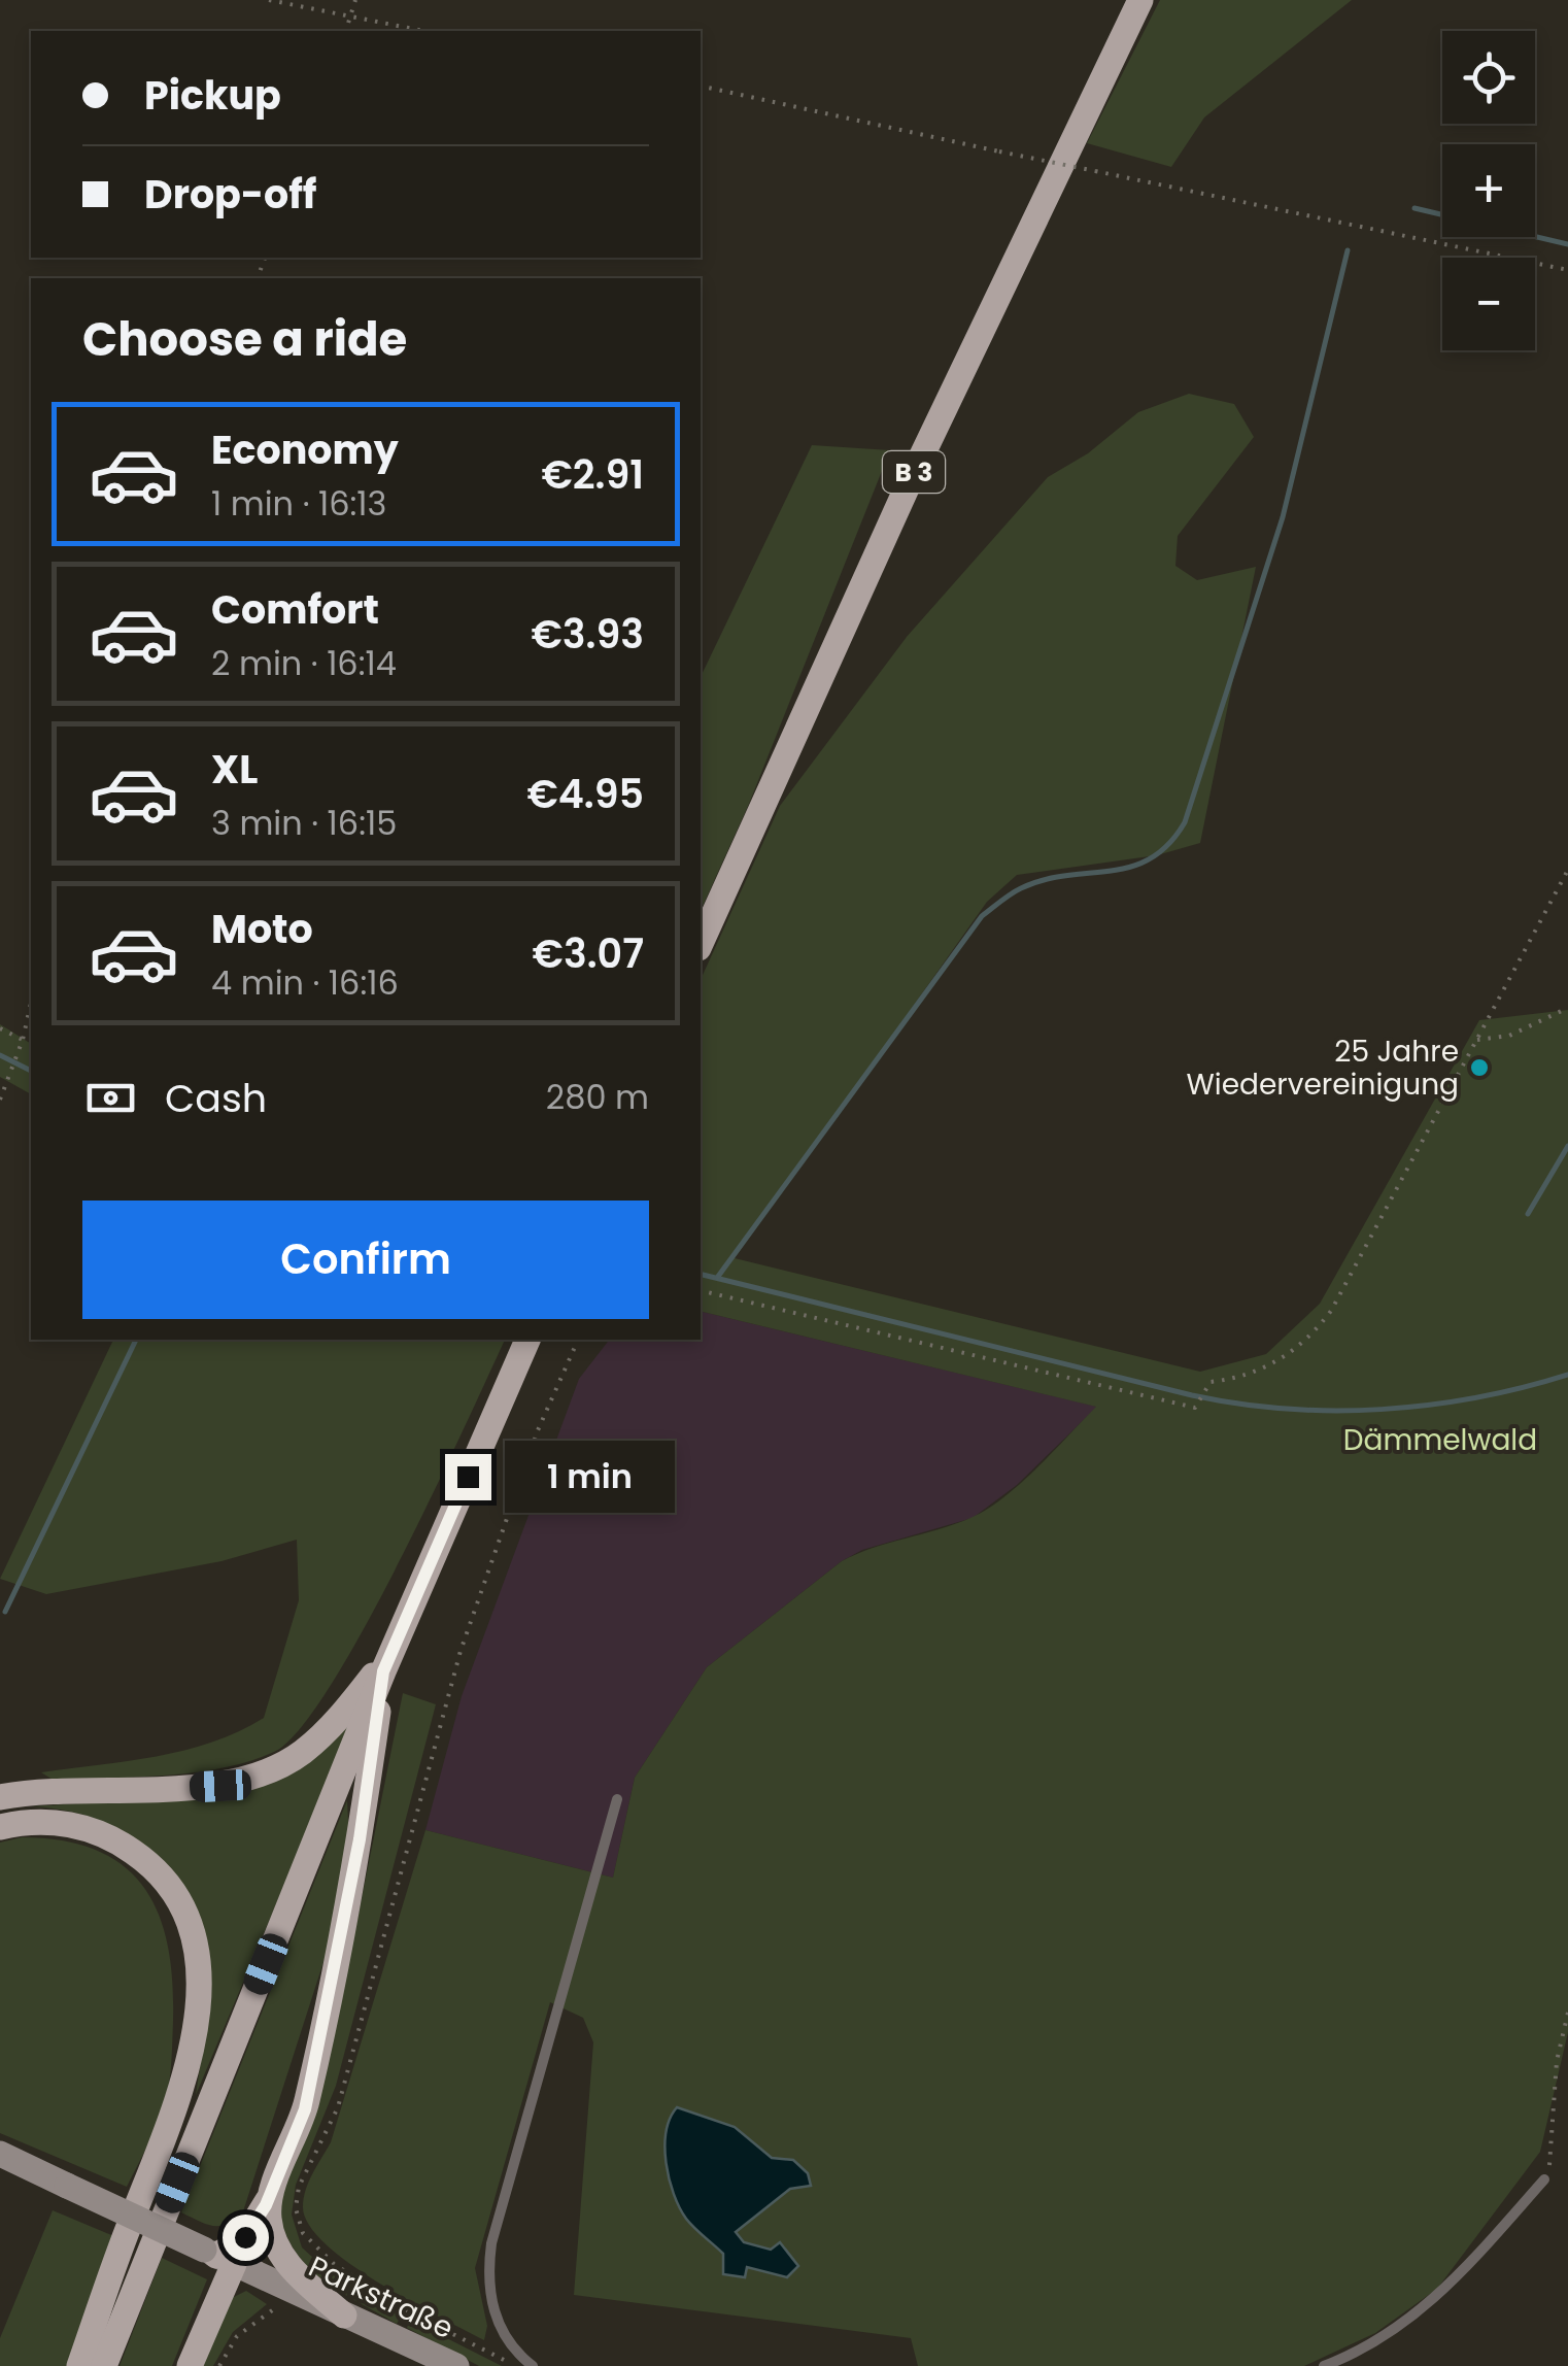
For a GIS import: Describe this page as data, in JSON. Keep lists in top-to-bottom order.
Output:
{
  "streets": {
    "main road": ["B 3"],
    "street": ["Parkstraße"]
  },
  "parks": ["Dämmelwald"],
  "places": ["25 Jahre Wiedervereinigung"],
  "page": {
    "map_buttons": ["+", "−"],
    "banner": ["Pickup", "Drop-off"],
    "heading": "Choose a ride",
    "list": [
      {
        "name": "Economy",
        "note": "1 min · 16:13",
        "value": "€2.91"
      },
      {
        "name": "Comfort",
        "note": "2 min · 16:14",
        "value": "€3.93"
      },
      {
        "name": "XL",
        "note": "3 min · 16:15",
        "value": "€4.95"
      },
      {
        "name": "Moto",
        "note": "4 min · 16:16",
        "value": "€3.07"
      }
    ],
    "pay": ["Cash", "280 m"],
    "buttons": "Confirm",
    "bubble": "1 min"
  }
}
